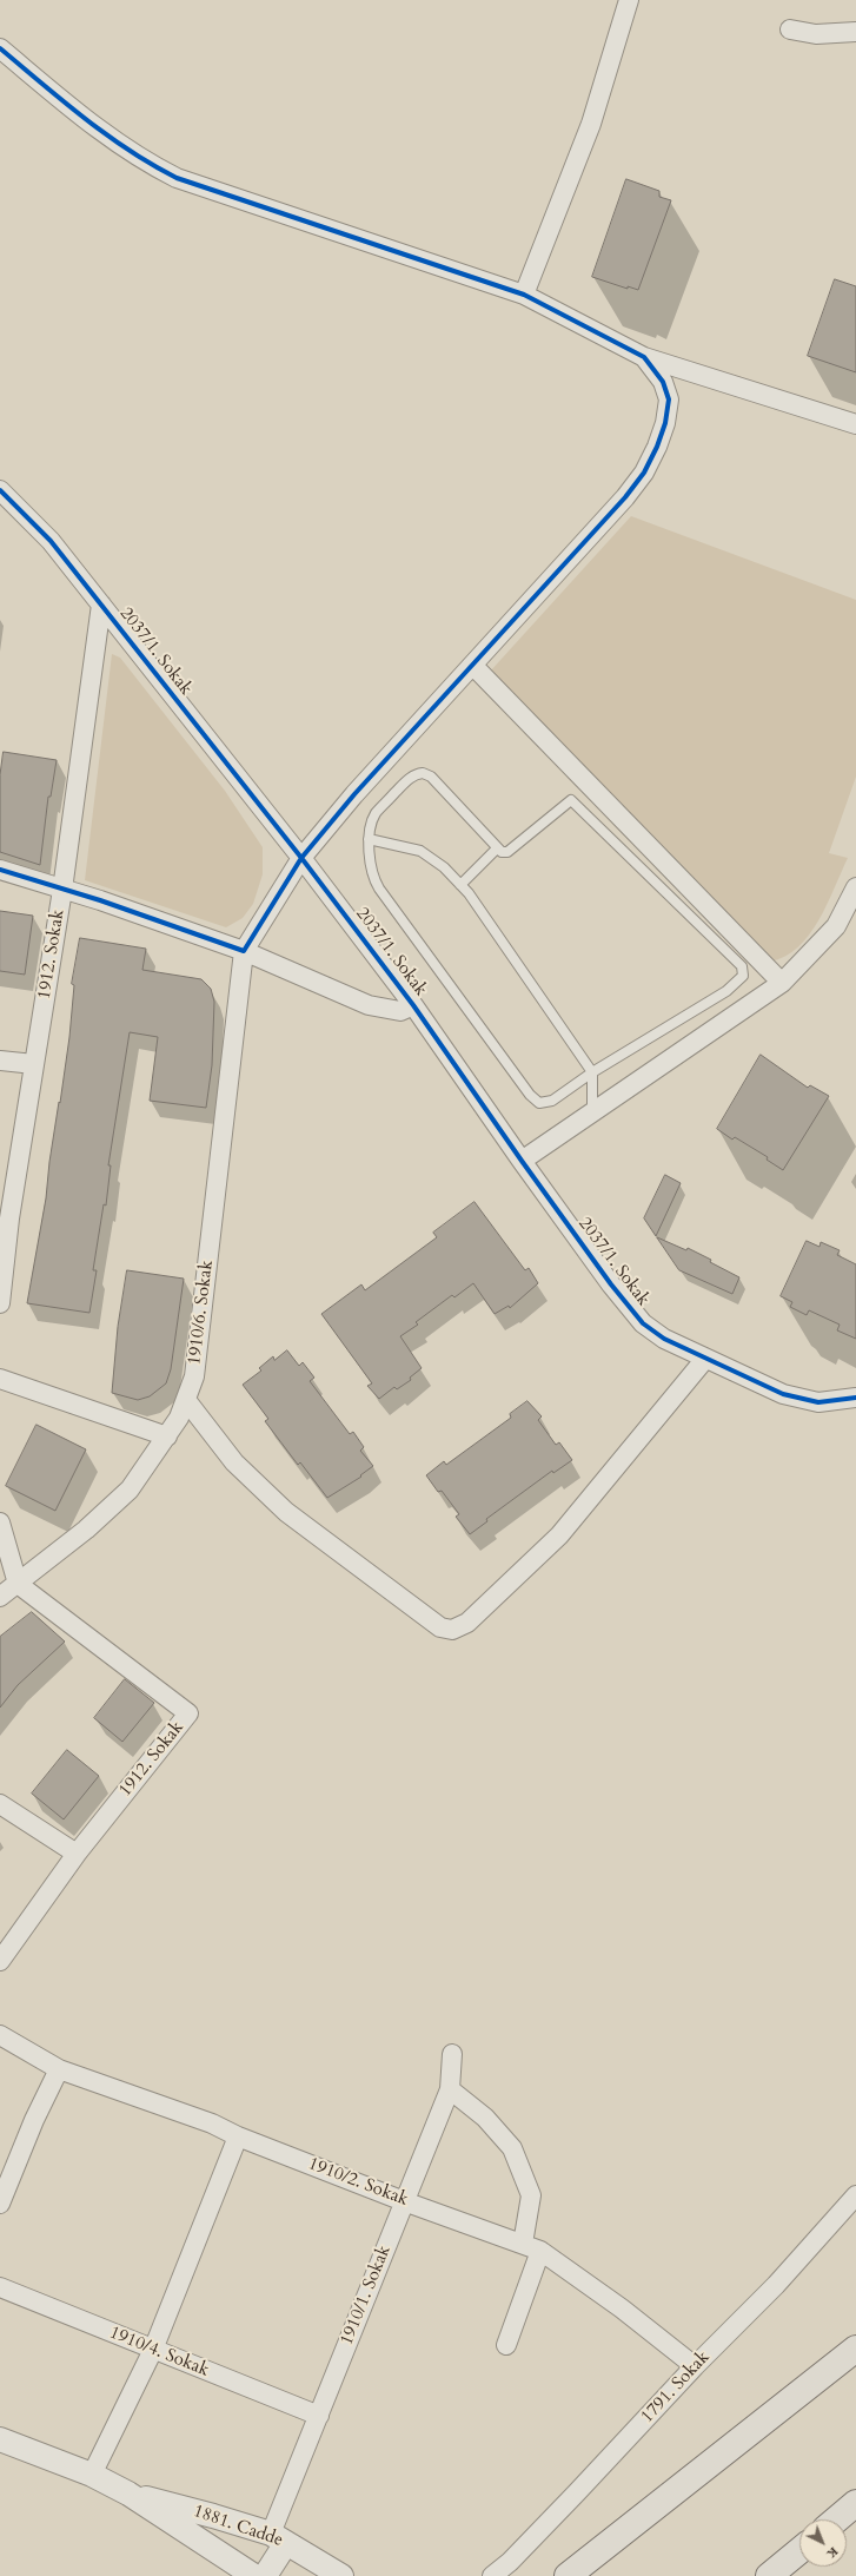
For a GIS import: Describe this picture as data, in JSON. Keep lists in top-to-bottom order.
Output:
{
  "streets": {
    "street": [
      "2037/1. Sokak",
      "1912. Sokak",
      "1910/6. Sokak",
      "1910/2. Sokak",
      "1910/1. Sokak",
      "1910/4. Sokak",
      "1791. Sokak",
      "1881. Cadde"
    ]
  },
  "crossings": [
    ["2037/1. Sokak", "1912. Sokak"],
    ["1912. Sokak", "1910/6. Sokak"],
    ["1910/2. Sokak", "1910/1. Sokak"],
    ["1910/2. Sokak", "1791. Sokak"],
    ["1910/1. Sokak", "1910/4. Sokak"],
    ["1910/1. Sokak", "1881. Cadde"]
  ],
  "north": "bottom right"
}
